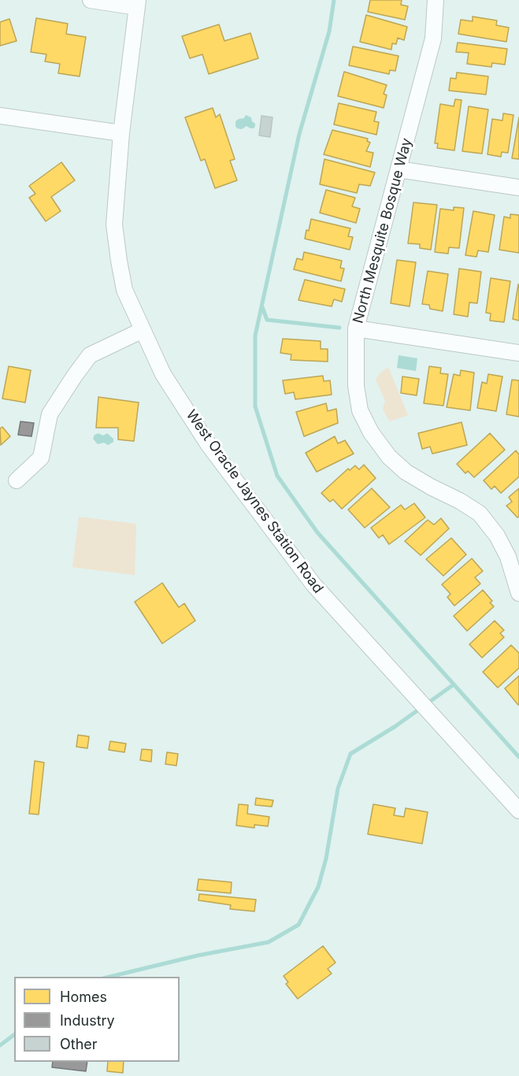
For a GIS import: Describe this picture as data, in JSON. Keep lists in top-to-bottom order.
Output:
{
  "streets": {
    "street": ["North Mesquite Bosque Way", "West Oracle Jaynes Station Road"]
  },
  "legend": ["Homes", "Industry", "Other"]
}
